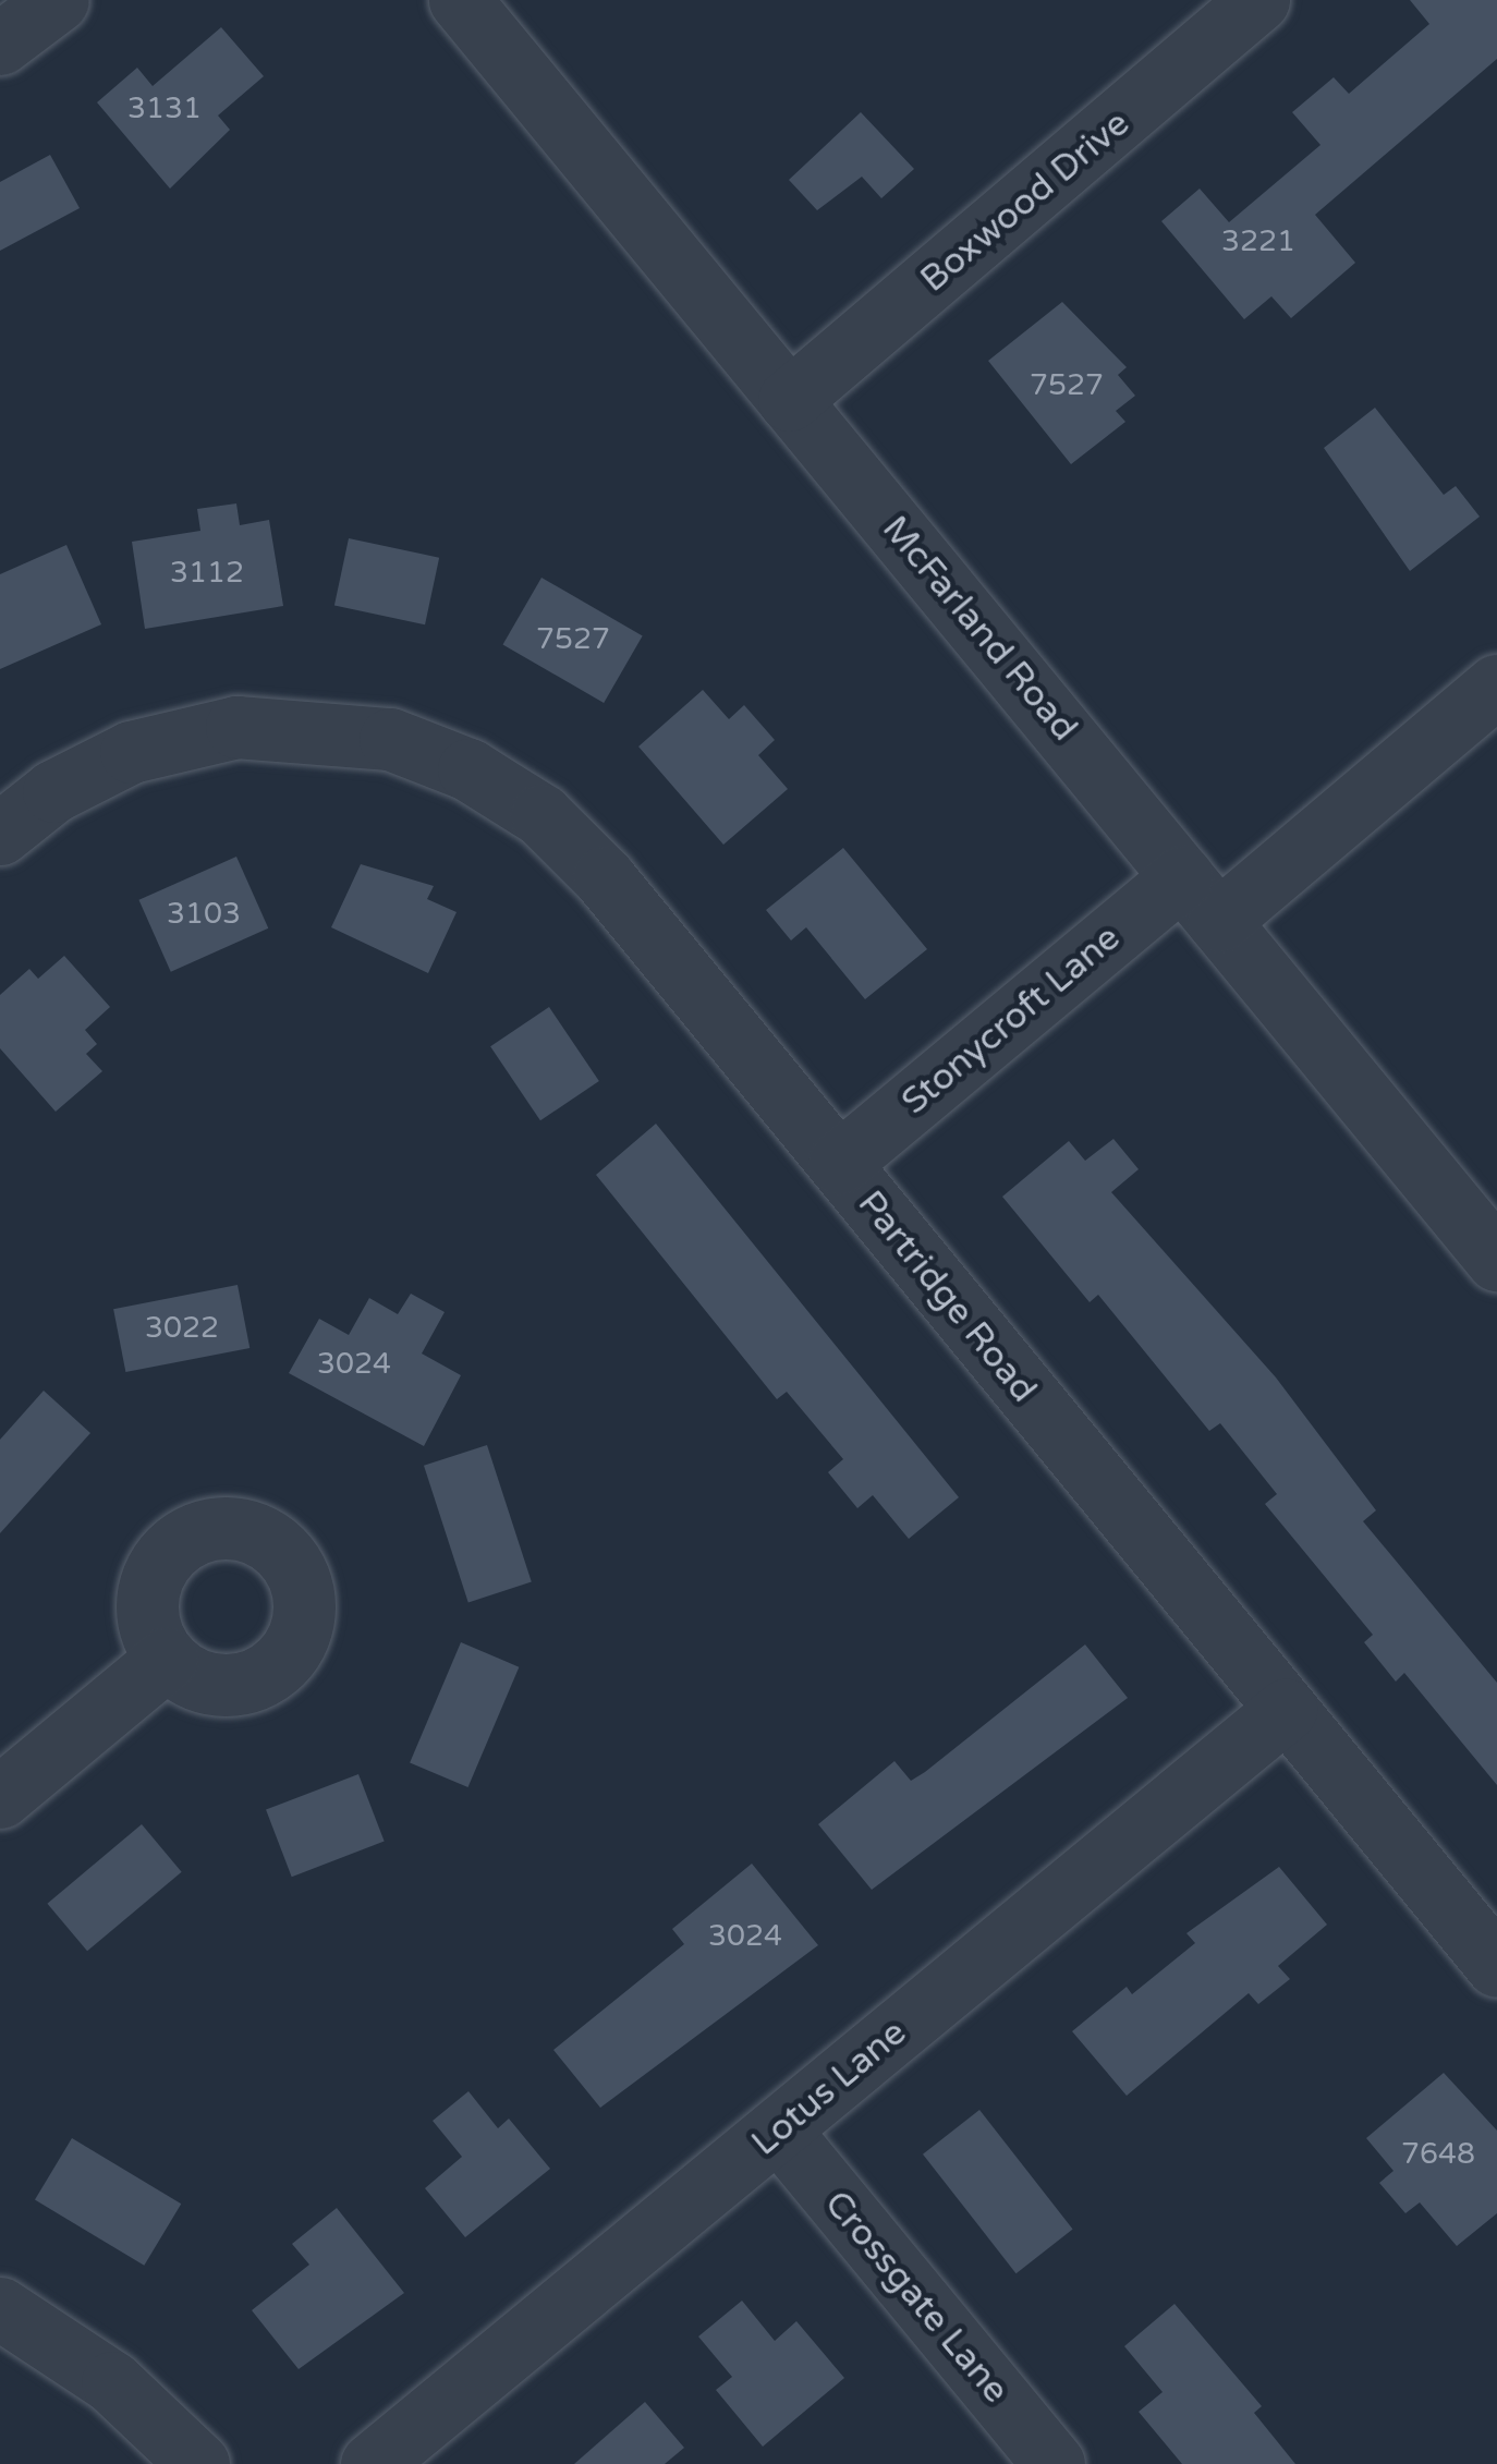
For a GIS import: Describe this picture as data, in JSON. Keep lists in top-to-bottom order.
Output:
{
  "streets": {
    "street": [
      "Boxwood Drive",
      "McFarland Road",
      "Stonycroft Lane",
      "Partridge Road",
      "Lotus Lane",
      "Crossgate Lane"
    ]
  },
  "crossings": [
    ["Boxwood Drive", "McFarland Road"],
    ["McFarland Road", "Stonycroft Lane"],
    ["Stonycroft Lane", "Partridge Road"],
    ["Partridge Road", "Lotus Lane"],
    ["Lotus Lane", "Crossgate Lane"]
  ],
  "house_numbers": [
    "3131",
    "3221",
    "7527",
    "3112",
    "7527",
    "3103",
    "3022",
    "3024",
    "3024",
    "7648"
  ]
}
